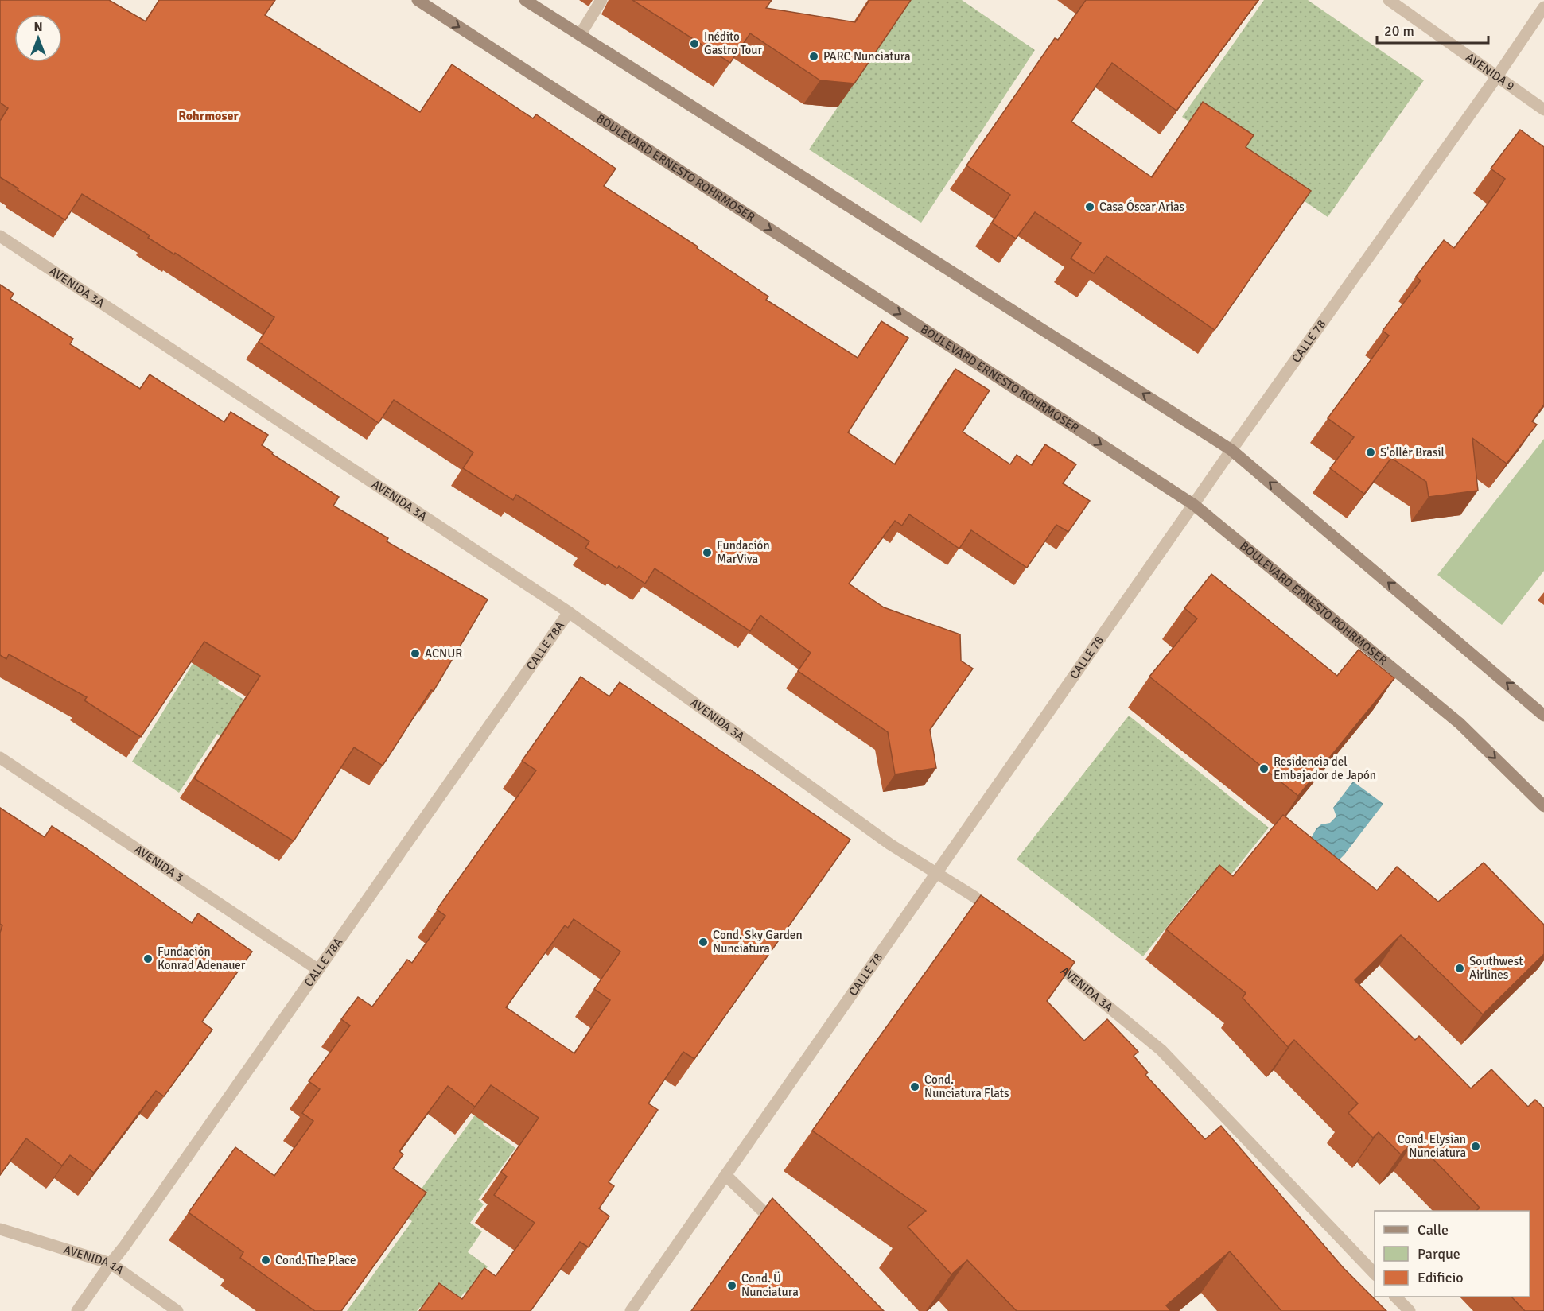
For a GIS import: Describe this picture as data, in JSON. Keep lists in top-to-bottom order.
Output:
{
  "streets": {
    "main road": ["BOULEVARD ERNESTO ROHRMOSER"],
    "street": [
      "AVENIDA 9",
      "AVENIDA 3A",
      "CALLE 78",
      "CALLE 78A",
      "AVENIDA 3",
      "AVENIDA 1A"
    ]
  },
  "crossings": [
    ["AVENIDA 9", "CALLE 78"],
    ["BOULEVARD ERNESTO ROHRMOSER", "CALLE 78"],
    ["AVENIDA 3A", "CALLE 78"],
    ["AVENIDA 3A", "CALLE 78A"],
    ["CALLE 78A", "AVENIDA 3"],
    ["CALLE 78A", "AVENIDA 1A"]
  ],
  "districts": ["Rohrmoser"],
  "places": [
    "Inédito Gastro Tour",
    "PARC Nunciatura",
    "Casa Óscar Arias",
    "S'ollér Brasil",
    "Fundación MarViva",
    "ACNUR",
    "Residencia del Embajador de Japón",
    "Cond. Sky Garden Nunciatura",
    "Fundación Konrad Adenauer",
    "Southwest Airlines",
    "Cond. Nunciatura Flats",
    "Cond. Elysian Nunciatura",
    "Cond. The Place",
    "Cond. Ü Nunciatura"
  ],
  "legend": ["Calle", "Parque", "Edificio"],
  "scale_bar": "20 m",
  "north": "top"
}
